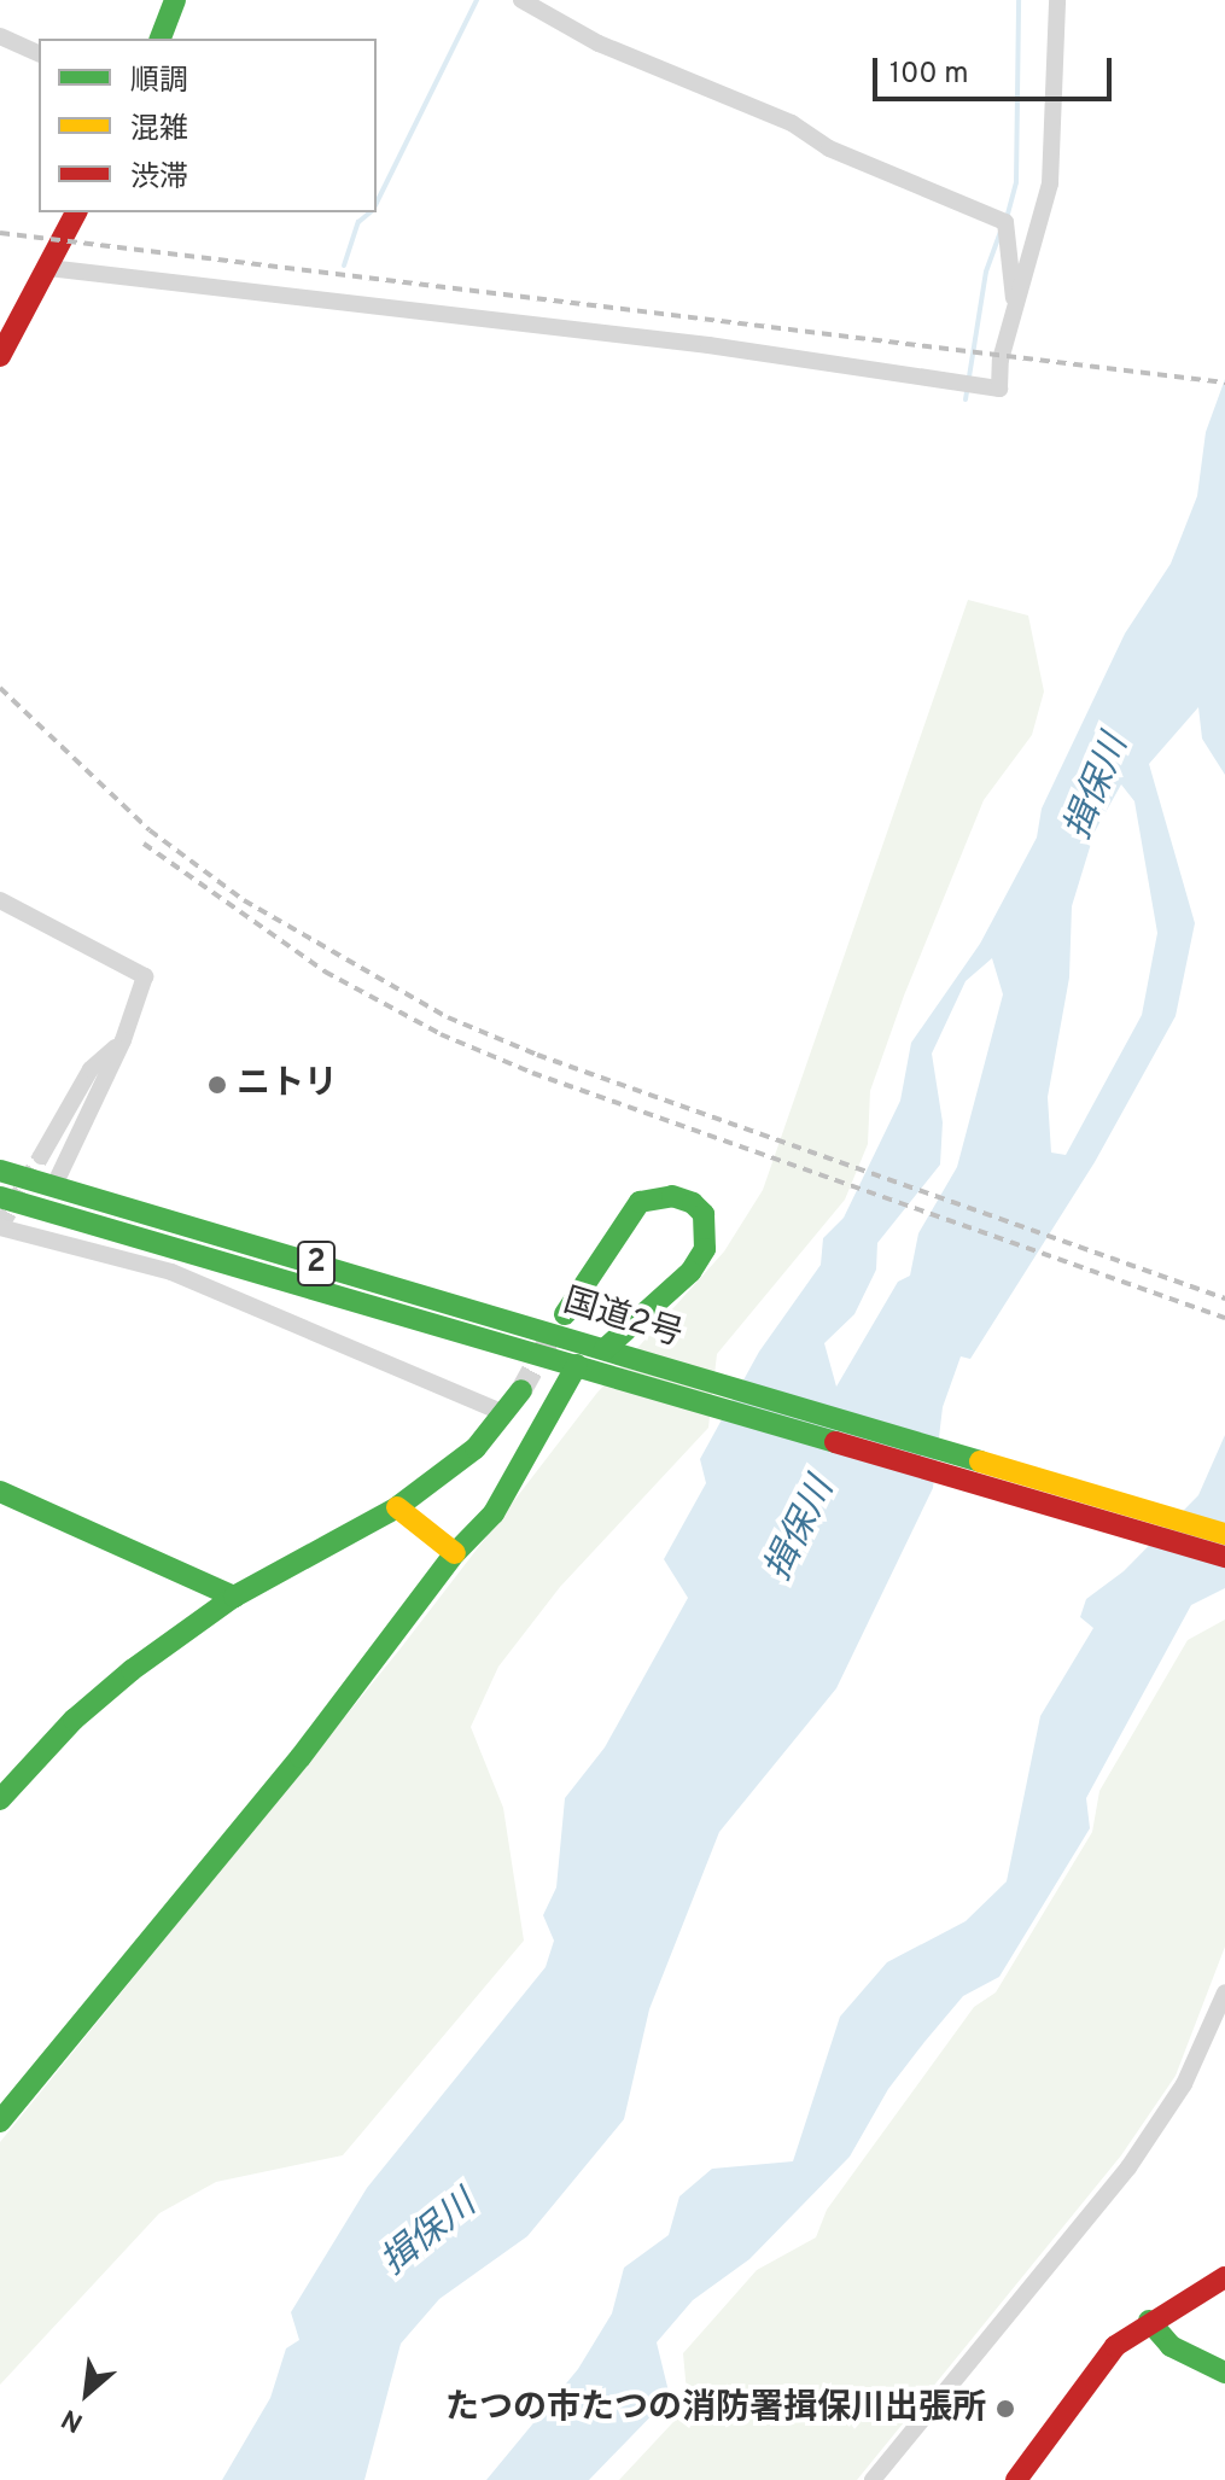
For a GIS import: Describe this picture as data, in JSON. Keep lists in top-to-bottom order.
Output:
{
  "streets": {
    "main road": ["2", "国道2号"]
  },
  "water": ["揖保川"],
  "places": ["ニトリ", "たつの市たつの消防署揖保川出張所"],
  "legend": ["順調", "混雑", "渋滞"],
  "scale_bar": "100 m",
  "north": "bottom left"
}
